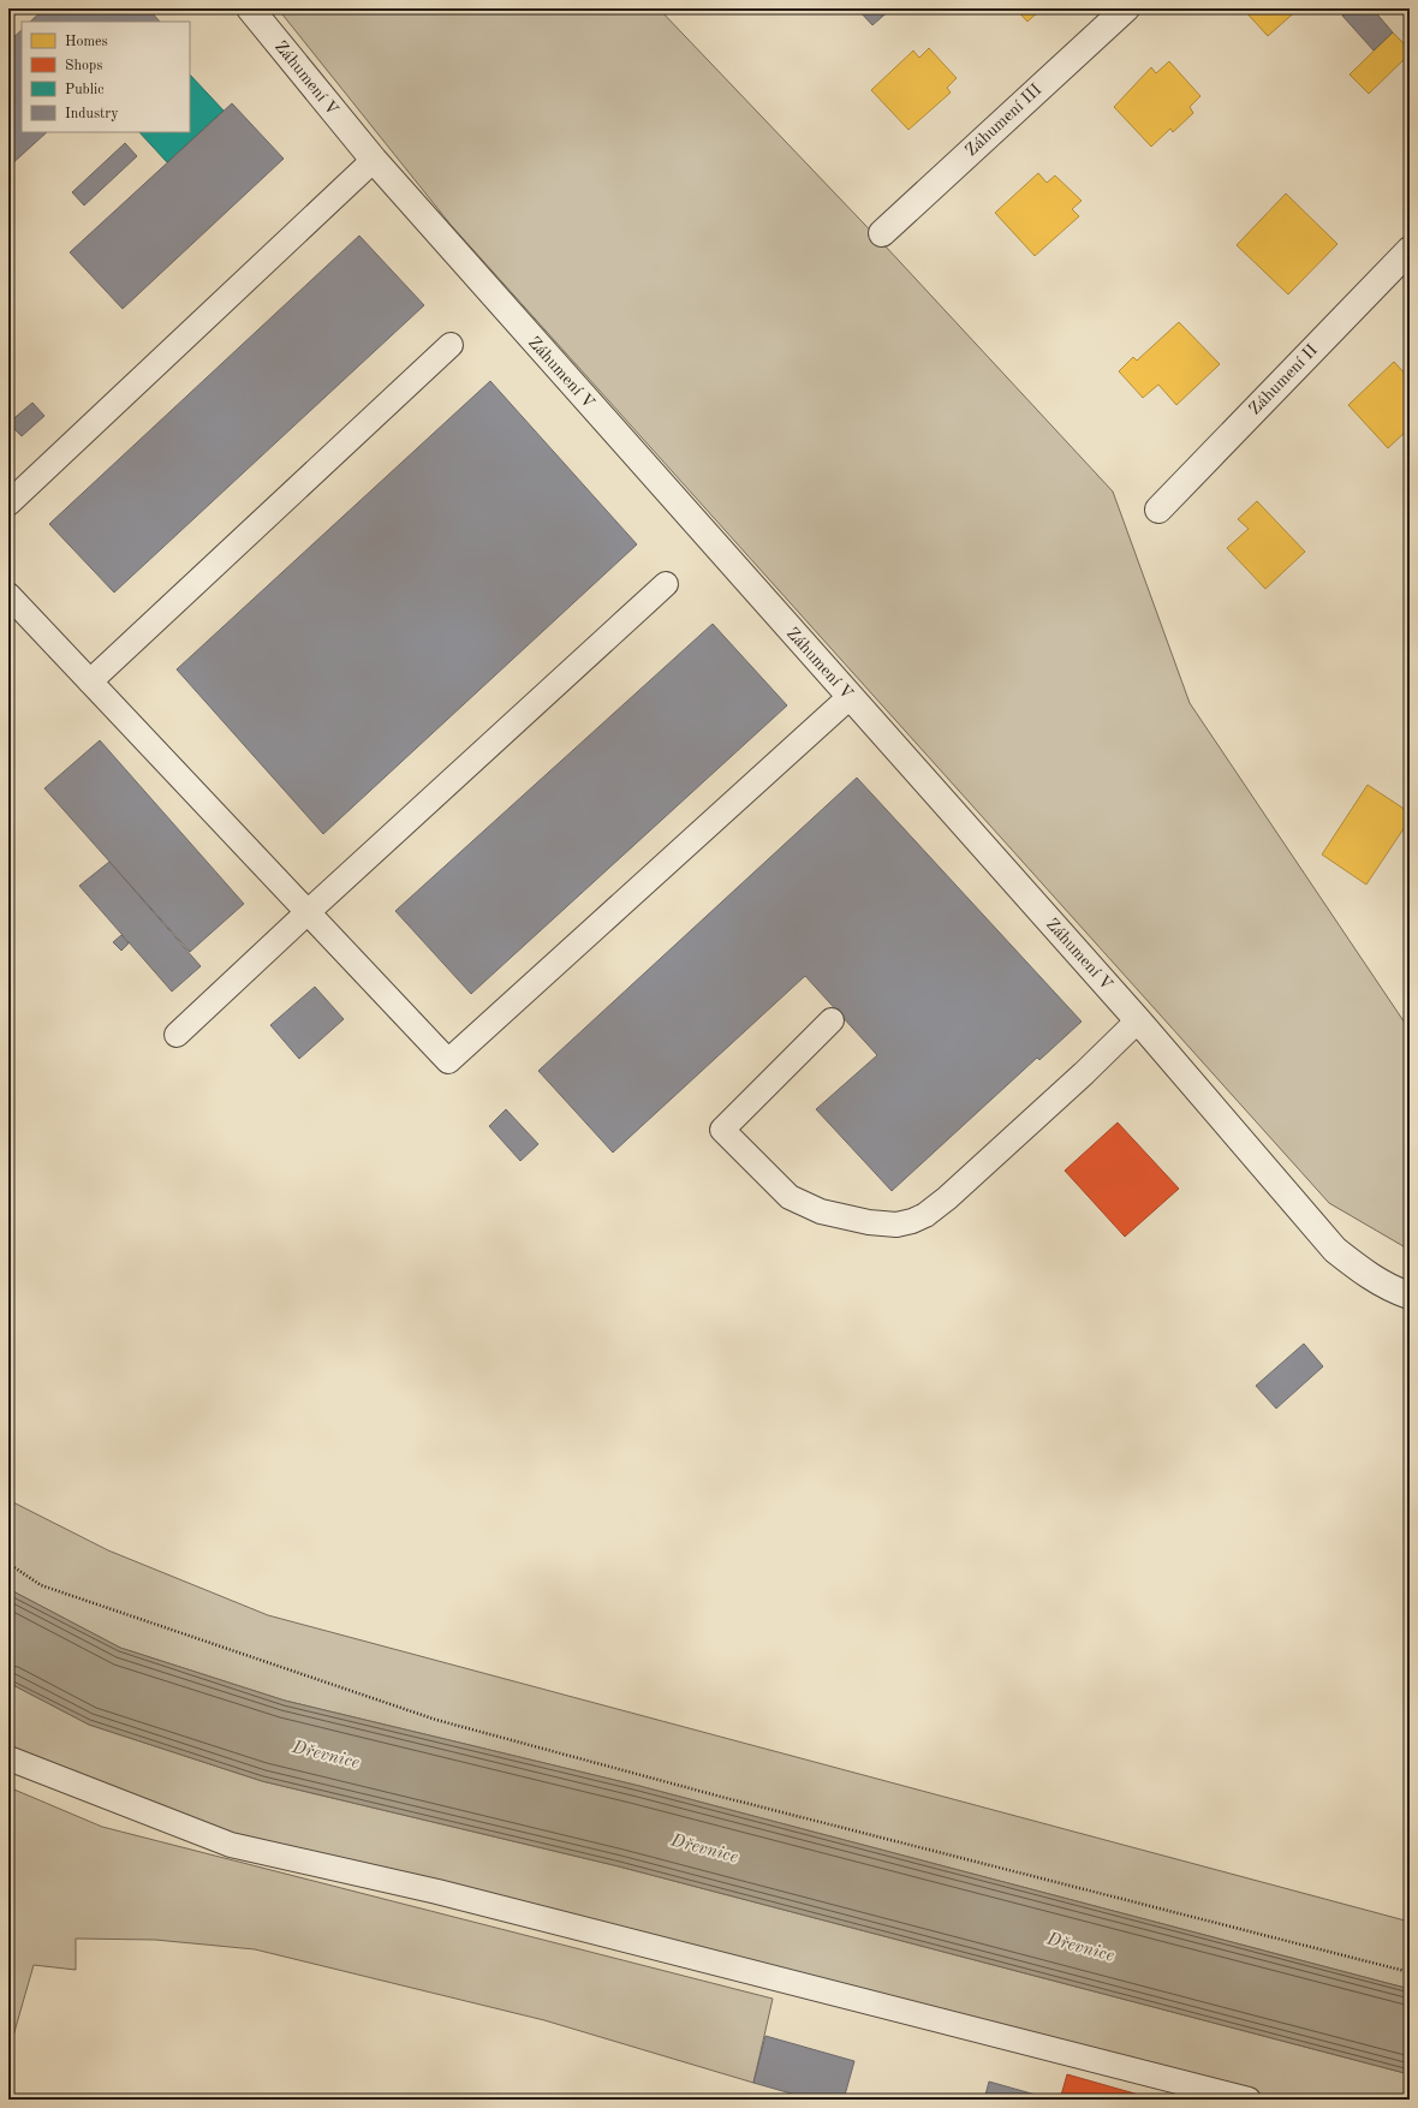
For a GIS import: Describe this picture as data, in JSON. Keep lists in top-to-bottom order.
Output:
{
  "streets": {
    "street": ["Záhumení V", "Záhumení III", "Záhumení II"]
  },
  "water": ["Dřevnice"],
  "legend": [
    "Homes",
    "Shops",
    "Public",
    "Industry"
  ]
}
